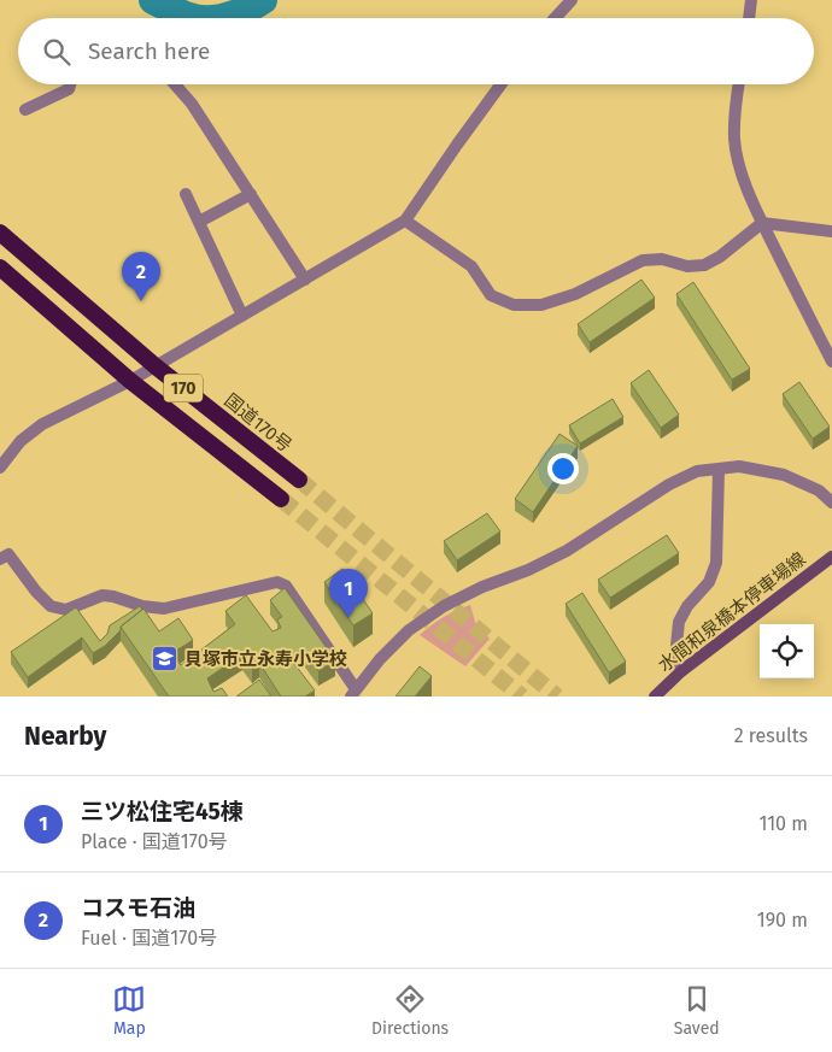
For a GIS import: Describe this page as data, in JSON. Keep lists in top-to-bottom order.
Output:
{
  "streets": {
    "highway": ["170", "国道170号"],
    "main road": ["水間和泉橋本停車場線"]
  },
  "places": {
    "school or university": ["貝塚市立永寿小学校"]
  },
  "page": {
    "search": "Search here",
    "pins": ["2", "1"],
    "heading": ["Nearby", "2 results"],
    "list": [
      {
        "mark": "1",
        "name": "三ツ松住宅45棟",
        "note": "Place · 国道170号",
        "value": "110 m"
      },
      {
        "mark": "2",
        "name": "コスモ石油",
        "note": "Fuel · 国道170号",
        "value": "190 m"
      }
    ],
    "nav": ["Map", "Directions", "Saved"]
  }
}
